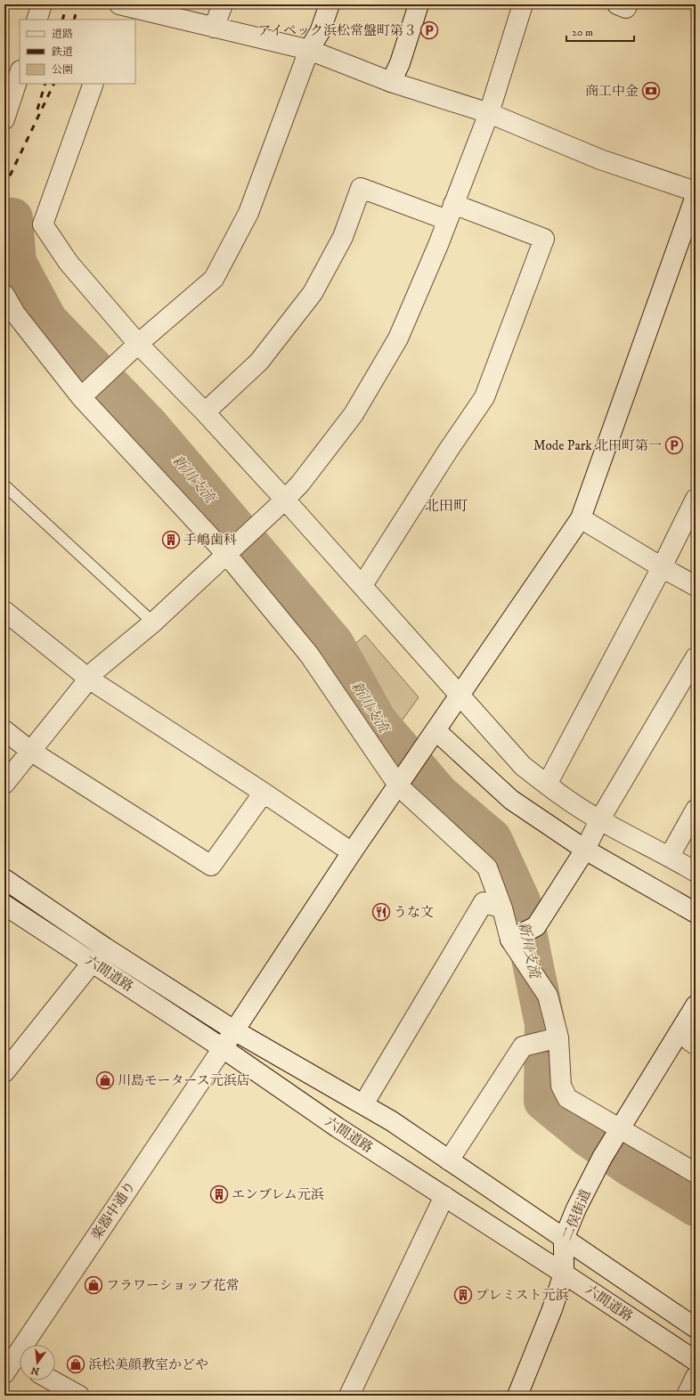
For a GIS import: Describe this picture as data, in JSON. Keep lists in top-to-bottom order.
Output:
{
  "streets": {
    "street": ["六間道路", "楽器中通り", "二俣街道"]
  },
  "crossings": [
    ["六間道路", "楽器中通り"],
    ["六間道路", "二俣街道"]
  ],
  "districts": ["北田町"],
  "water": ["新川支流"],
  "places": {
    "parking": ["アイペック浜松常盤町第３", "Mode Park 北田町第一"],
    "bank": ["商工中金"],
    "building": ["手嶋歯科", "エンブレム元浜", "プレミスト元浜"],
    "restaurant": ["うな文"],
    "shop": ["川島モータース元浜店", "フラワーショップ花常", "浜松美顔教室かどや"]
  },
  "legend": ["道路", "鉄道", "公園"],
  "scale_bar": "20 m",
  "north": "bottom"
}
